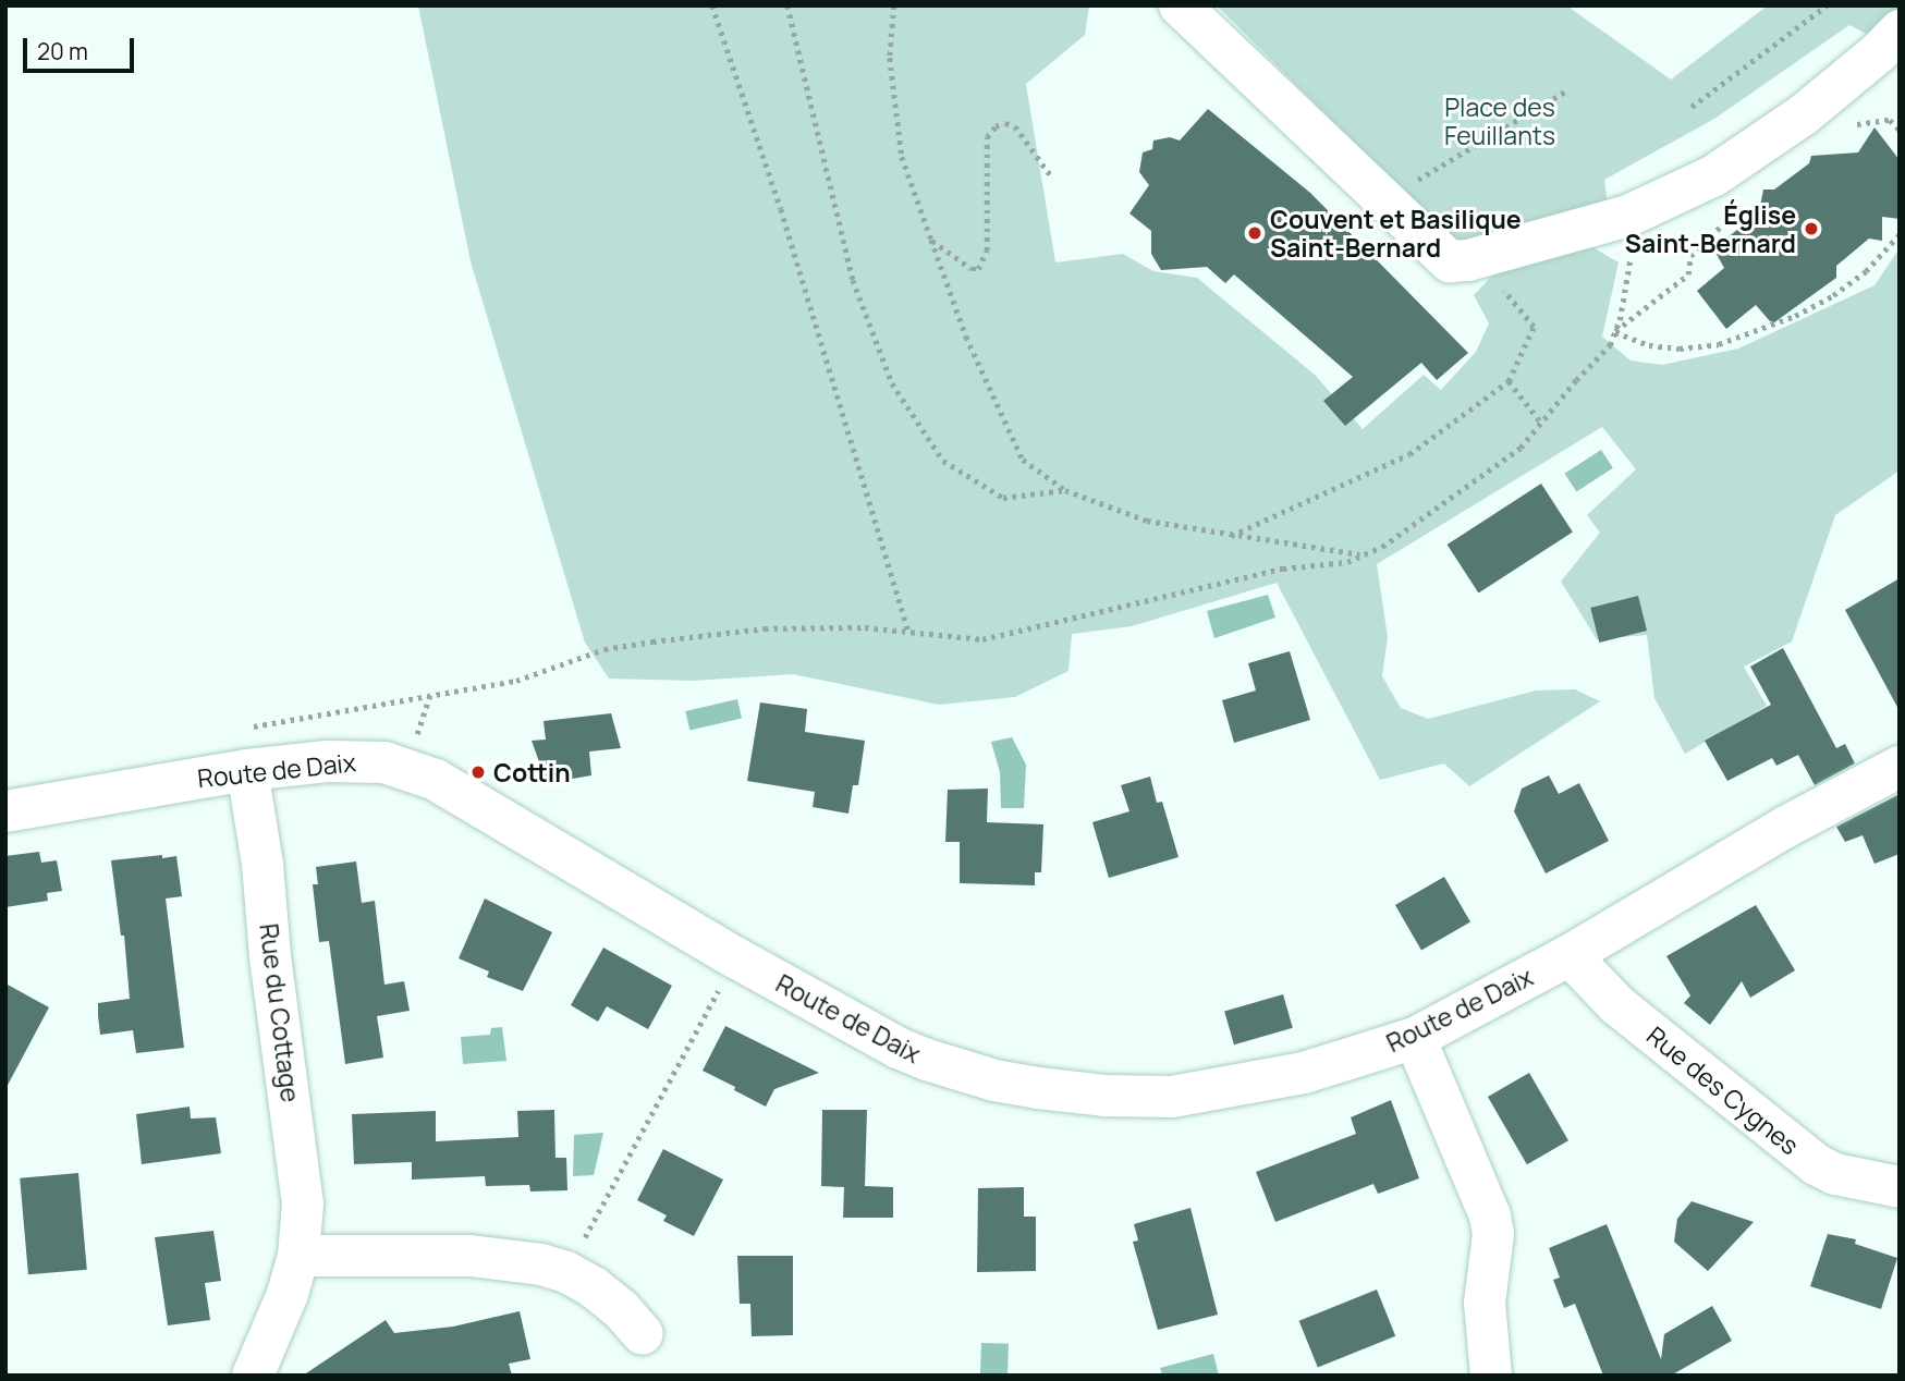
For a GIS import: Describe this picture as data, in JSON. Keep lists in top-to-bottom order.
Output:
{
  "streets": {
    "street": ["Route de Daix", "Rue du Cottage", "Rue des Cygnes"]
  },
  "crossings": [
    ["Route de Daix", "Rue du Cottage"],
    ["Route de Daix", "Rue des Cygnes"]
  ],
  "parks": ["Place des Feuillants"],
  "places": ["Église Saint-Bernard", "Couvent et Basilique Saint-Bernard", "Cottin"],
  "scale_bar": "20 m"
}
